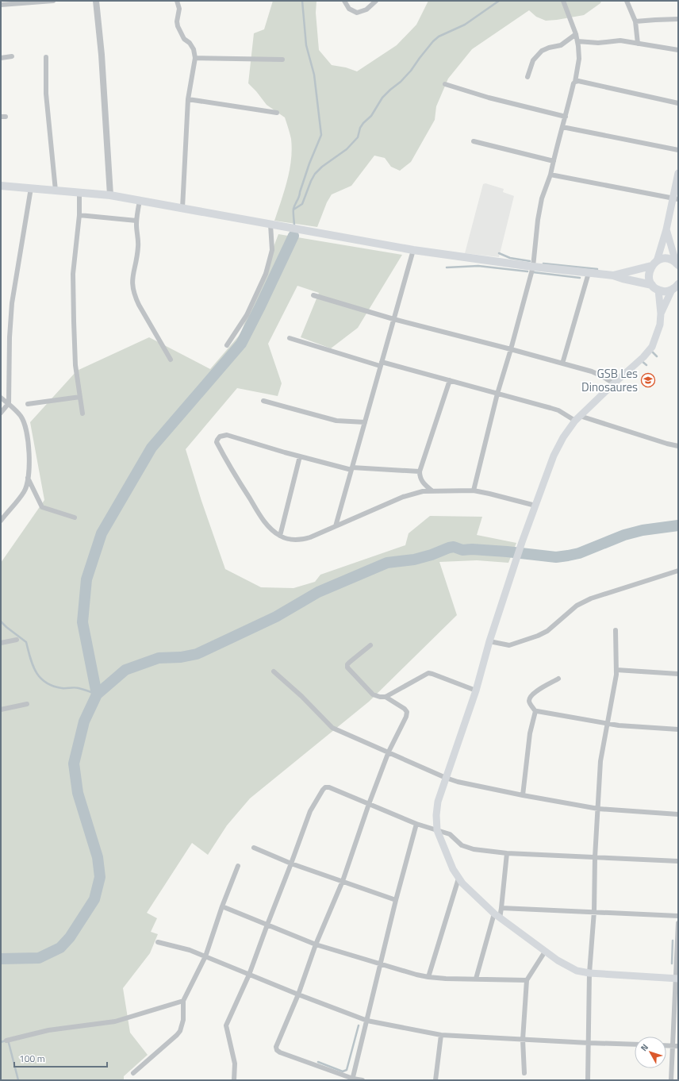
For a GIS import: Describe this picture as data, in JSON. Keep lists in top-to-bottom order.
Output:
{
  "places": {
    "school or university": ["GSB Les Dinosaures"]
  },
  "scale_bar": "100 m",
  "north": "top left"
}
